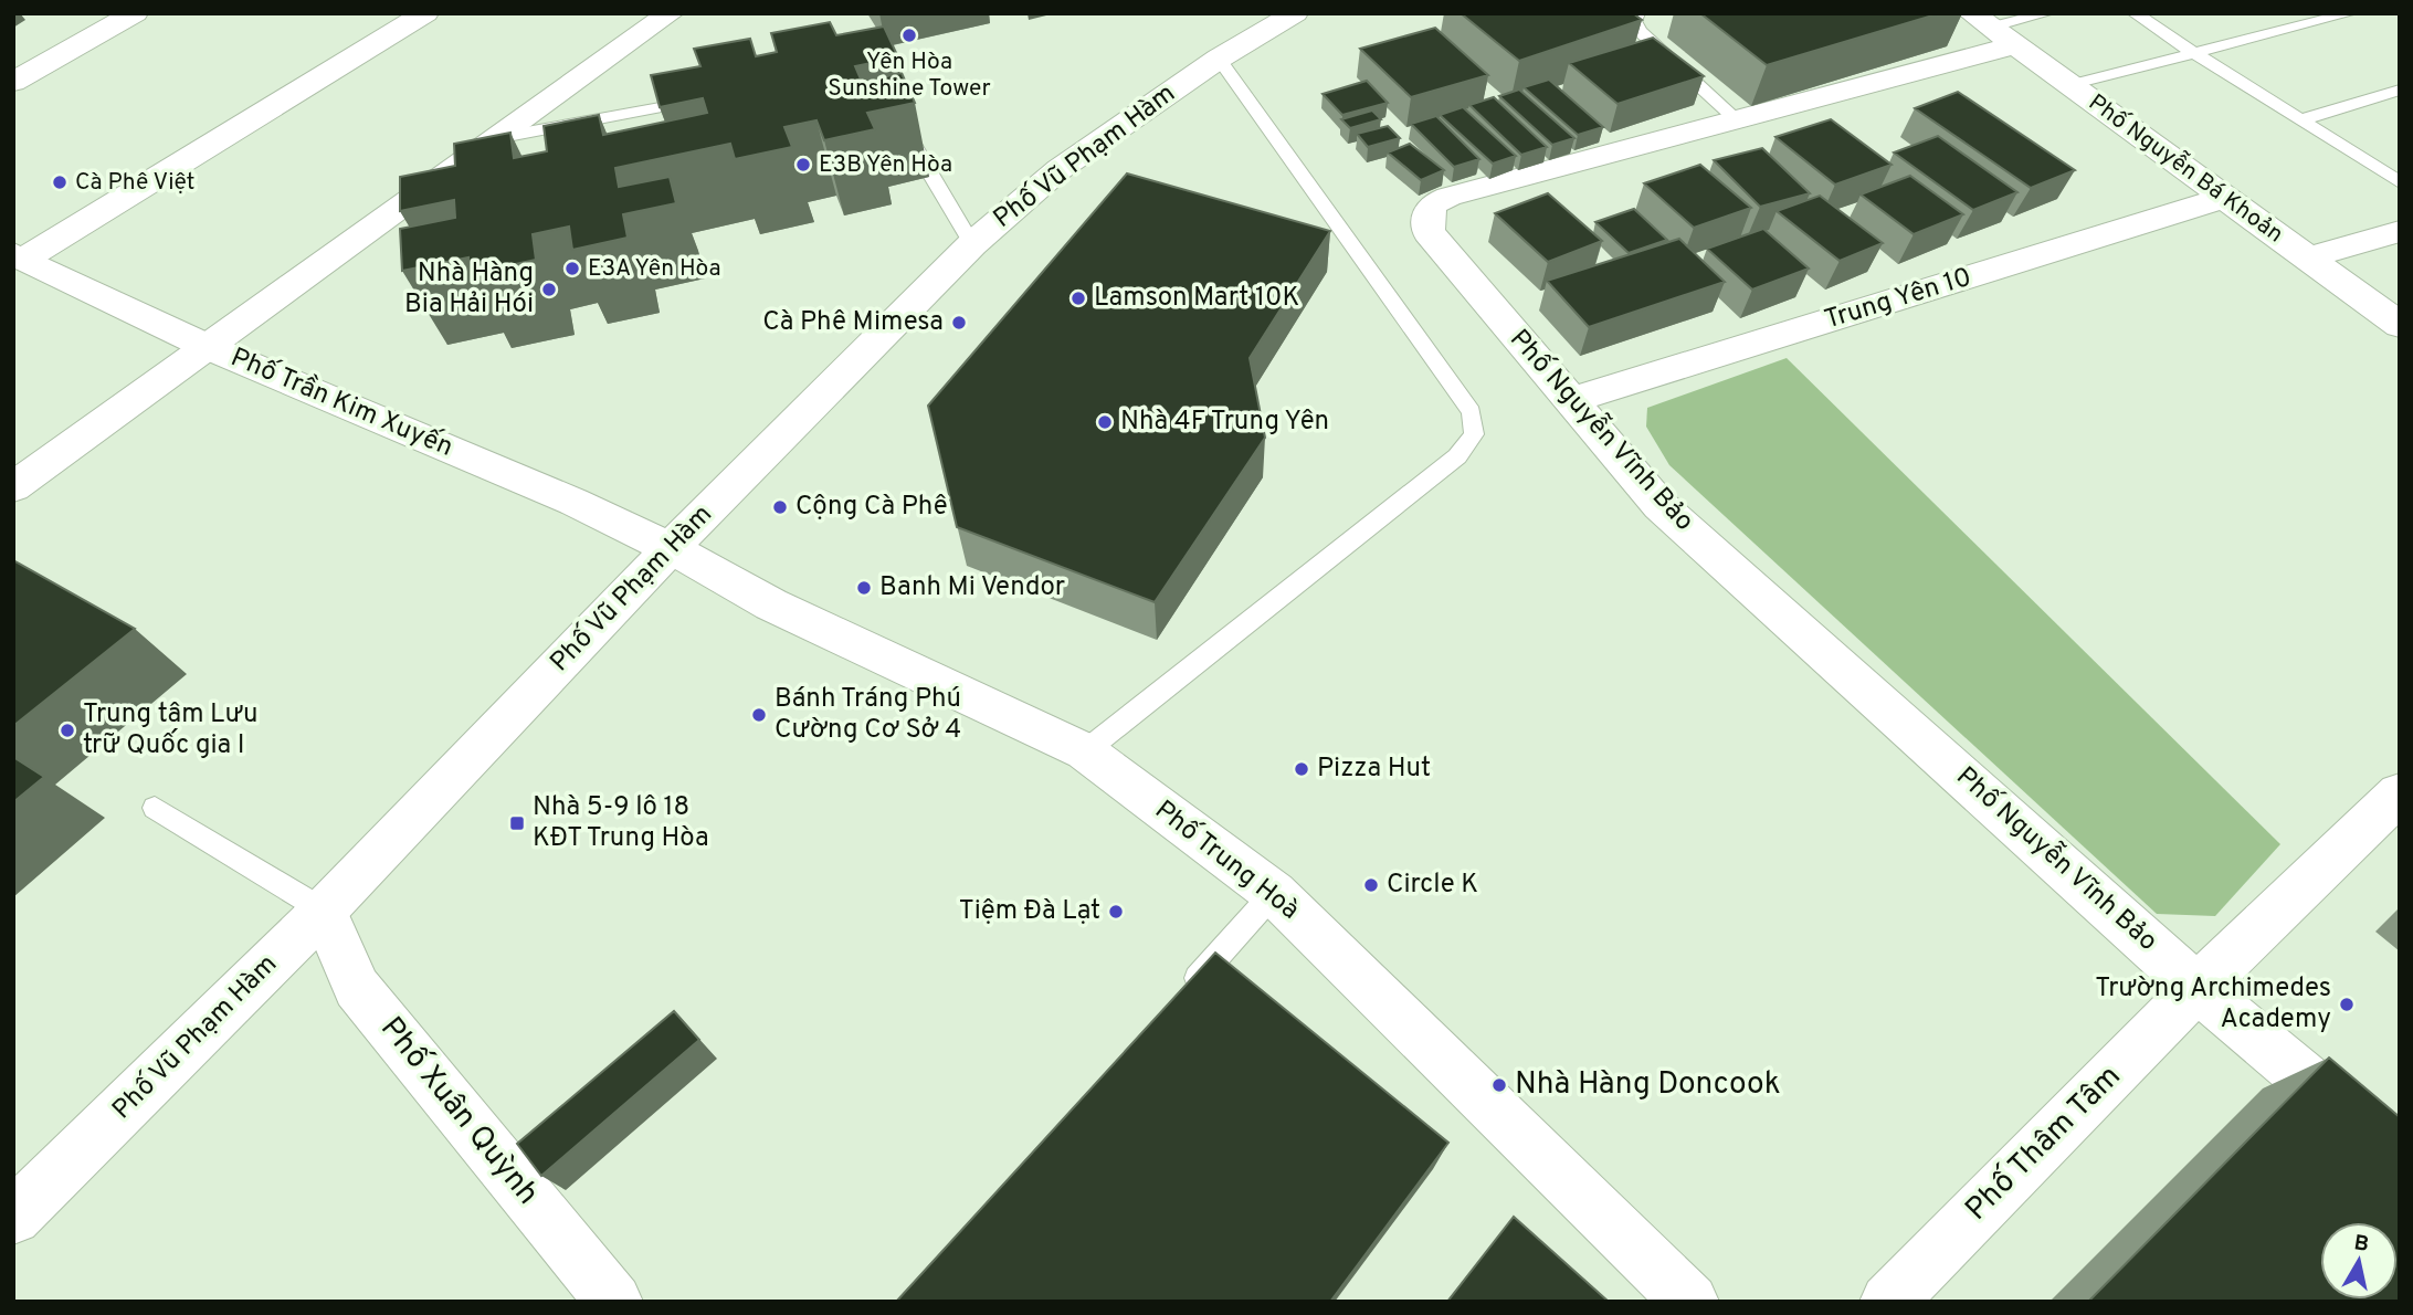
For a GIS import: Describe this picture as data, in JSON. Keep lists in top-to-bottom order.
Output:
{
  "streets": {
    "street": [
      "Phố Vũ Phạm Hàm",
      "Phố Nguyễn Bá Khoản",
      "Trung Yên 10",
      "Phố Trần Kim Xuyến",
      "Phố Nguyễn Vĩnh Bảo",
      "Phố Trung Hoà",
      "Phố Xuân Quỳnh",
      "Phố Thâm Tâm"
    ]
  },
  "crossings": [
    ["Phố Vũ Phạm Hàm", "Phố Trần Kim Xuyến"],
    ["Phố Vũ Phạm Hàm", "Phố Trung Hoà"],
    ["Phố Vũ Phạm Hàm", "Phố Xuân Quỳnh"],
    ["Phố Nguyễn Bá Khoản", "Trung Yên 10"],
    ["Phố Nguyễn Bá Khoản", "Phố Nguyễn Vĩnh Bảo"],
    ["Trung Yên 10", "Phố Nguyễn Vĩnh Bảo"],
    ["Phố Trần Kim Xuyến", "Phố Trung Hoà"],
    ["Phố Nguyễn Vĩnh Bảo", "Phố Thâm Tâm"]
  ],
  "places": {
    "other": [
      "Yên Hòa Sunshine Tower",
      "E3B Yên Hòa",
      "Cà Phê Việt",
      "E3A Yên Hòa",
      "Nhà Hàng Bia Hải Hói",
      "Lamson Mart 10K",
      "Cà Phê Mimesa",
      "Nhà 4F Trung Yên",
      "Cộng Cà Phê",
      "Banh Mi Vendor",
      "Bánh Tráng Phú Cường Cơ Sở 4",
      "Trung tâm Lưu trữ Quốc gia I",
      "Pizza Hut",
      "Circle K",
      "Tiệm Đà Lạt",
      "Trường Archimedes Academy",
      "Nhà Hàng Doncook"
    ],
    "transit": ["Nhà 5-9 lô 18 KĐT Trung Hòa"]
  },
  "north": "top"
}
